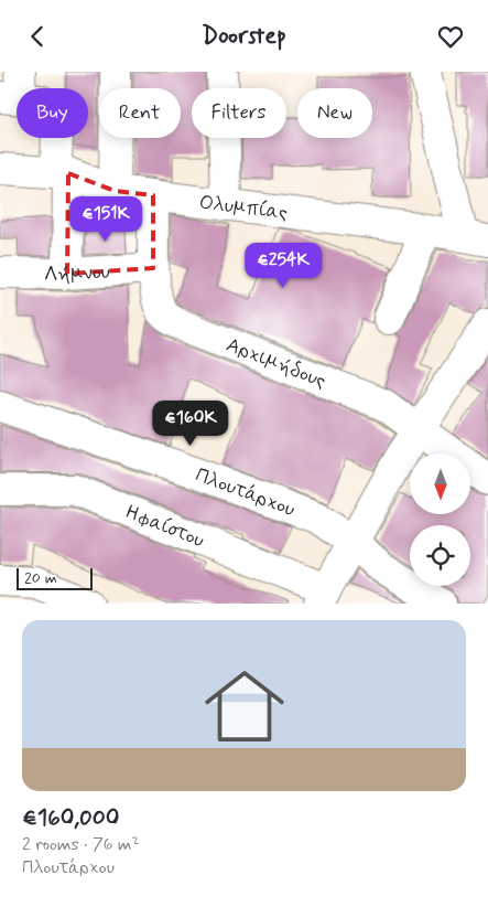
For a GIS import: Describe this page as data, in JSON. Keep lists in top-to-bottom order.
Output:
{
  "streets": {
    "street": [
      "Ολυμπίας",
      "Λήμνου",
      "Αρχιμήδους",
      "Πλουτάρχου",
      "Ηφαίστου"
    ]
  },
  "crossings": [
    ["Ολυμπίας", "Αρχιμήδους"],
    ["Λήμνου", "Αρχιμήδους"]
  ],
  "scale_bar": "20 m",
  "north": "bottom",
  "page": {
    "header": "Doorstep",
    "chip": [
      "Buy",
      "Rent",
      "Filters",
      "New"
    ],
    "price": ["€151K", "€254K", "€160K"],
    "scale": "20 m",
    "list": [
      {
        "name": "€160,000",
        "note": "2 rooms · 76 m² · Πλουτάρχου"
      }
    ]
  }
}
